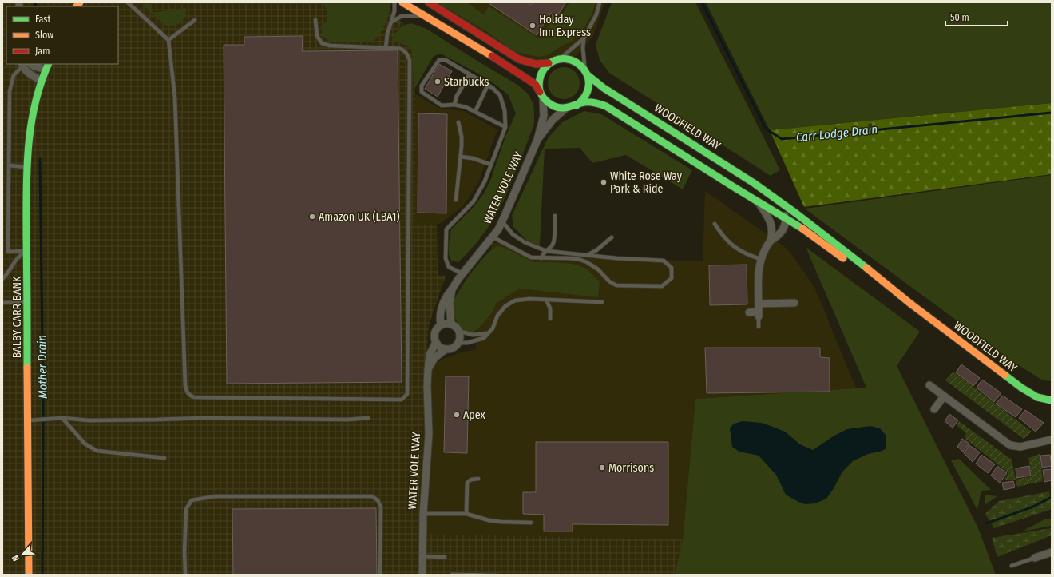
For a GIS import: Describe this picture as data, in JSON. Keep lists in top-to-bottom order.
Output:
{
  "streets": {
    "street": ["WOODFIELD WAY", "WATER VOLE WAY", "BALBY CARR BANK"]
  },
  "crossings": [
    ["WOODFIELD WAY", "WATER VOLE WAY"]
  ],
  "water": ["Carr Lodge Drain", "Mother Drain"],
  "places": [
    "Holiday Inn Express",
    "Starbucks",
    "White Rose Way Park & Ride",
    "Amazon UK (LBA1)",
    "Apex",
    "Morrisons"
  ],
  "legend": ["Fast", "Slow", "Jam"],
  "scale_bar": "50 m",
  "north": "bottom left"
}
